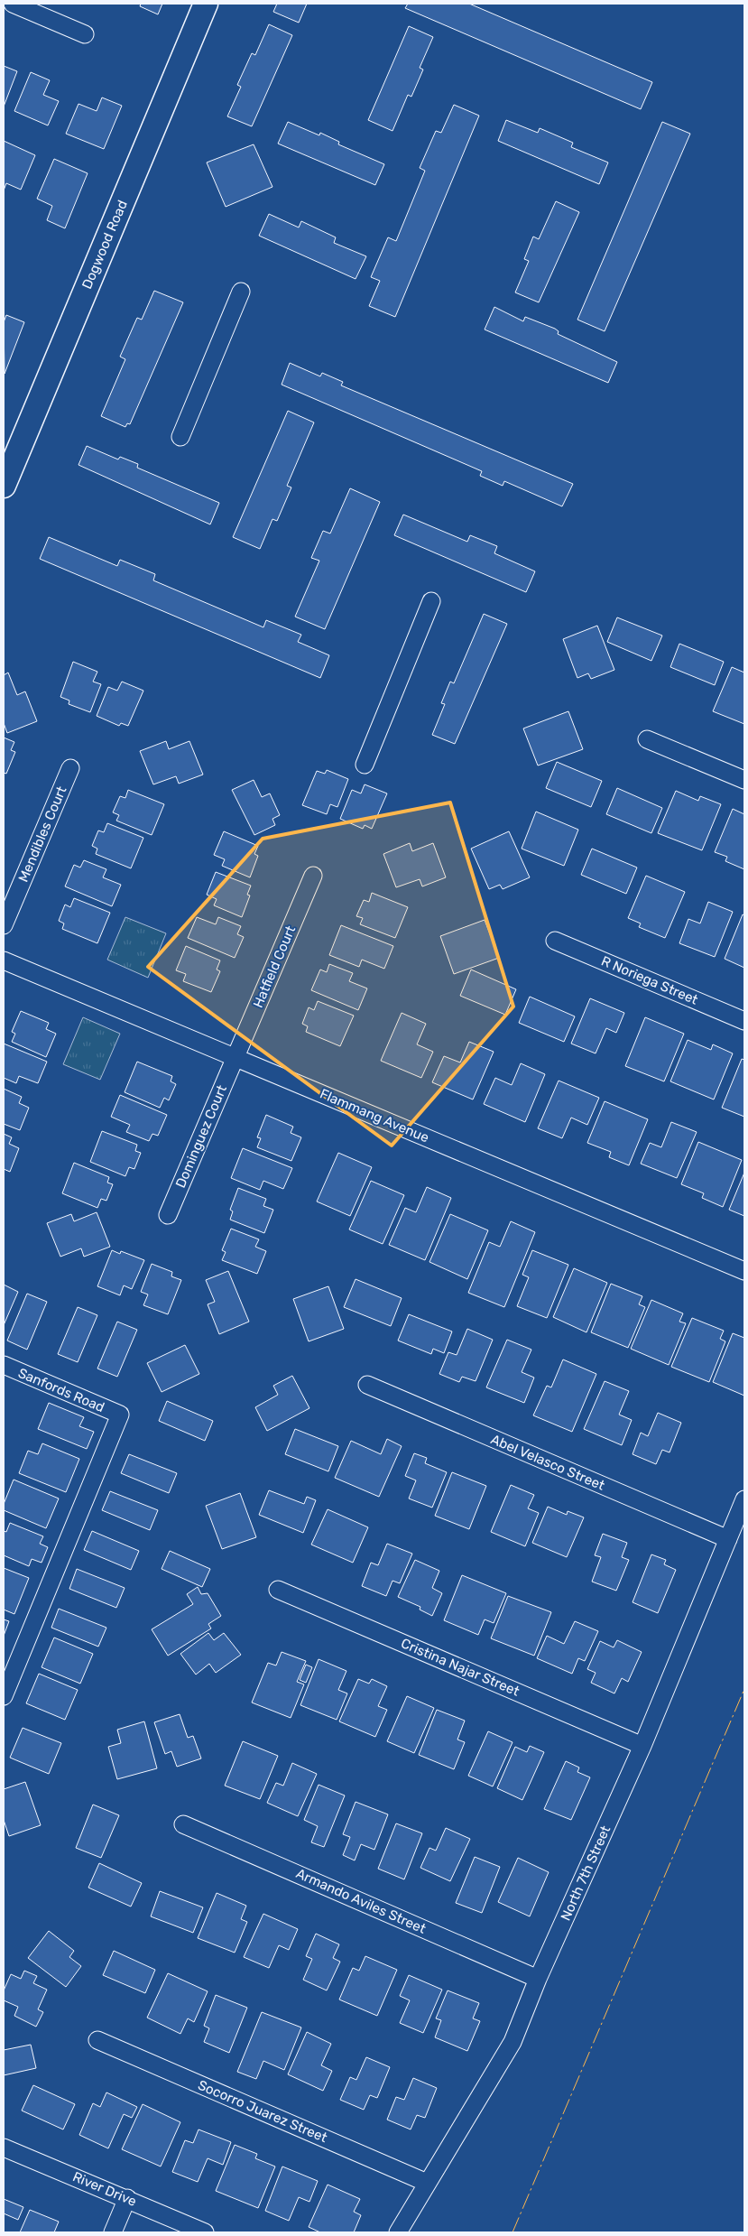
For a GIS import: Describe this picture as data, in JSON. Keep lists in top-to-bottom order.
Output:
{
  "streets": {
    "street": [
      "Dogwood Road",
      "Mendibles Court",
      "Hatfield Court",
      "R Noriega Street",
      "Flammang Avenue",
      "Dominguez Court",
      "Sanfords Road",
      "Abel Velasco Street",
      "Cristina Najar Street",
      "North 7th Street",
      "Armando Aviles Street",
      "Socorro Juarez Street",
      "River Drive"
    ]
  },
  "crossings": [
    ["Hatfield Court", "Flammang Avenue"],
    ["Hatfield Court", "Dominguez Court"],
    ["Flammang Avenue", "Dominguez Court"],
    ["Abel Velasco Street", "North 7th Street"],
    ["Cristina Najar Street", "North 7th Street"],
    ["North 7th Street", "Armando Aviles Street"],
    ["North 7th Street", "Socorro Juarez Street"]
  ]
}
